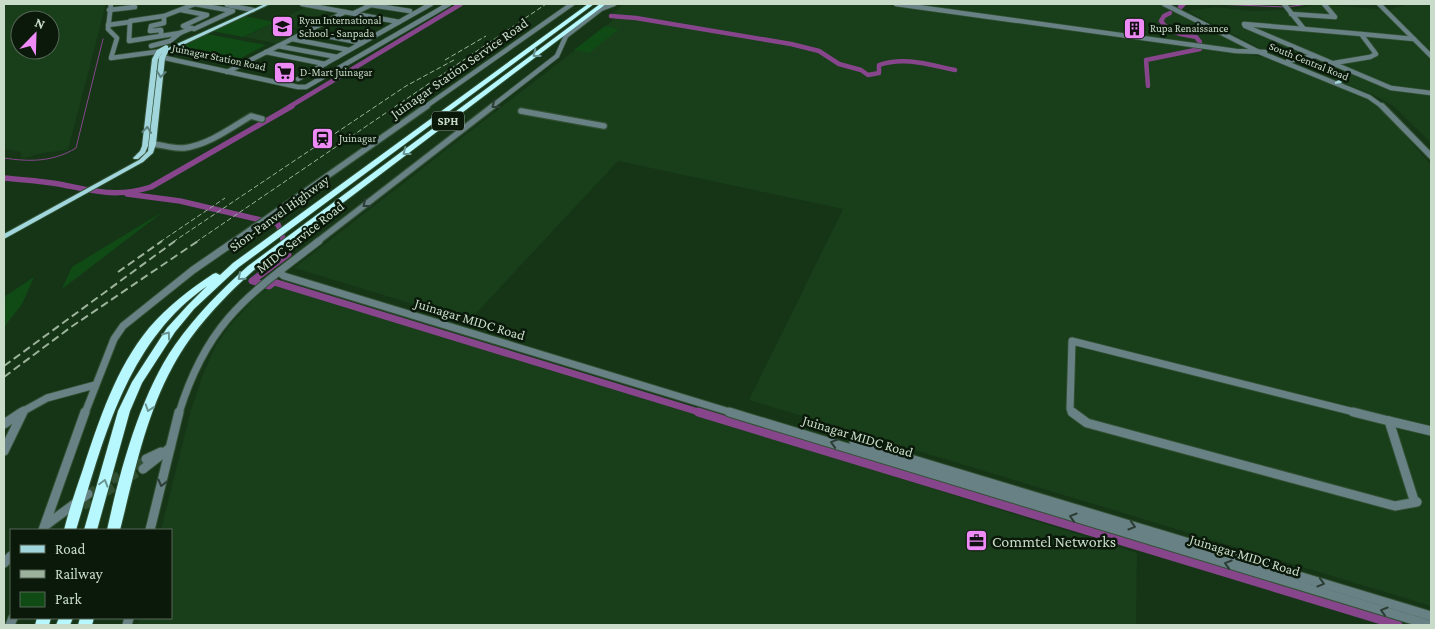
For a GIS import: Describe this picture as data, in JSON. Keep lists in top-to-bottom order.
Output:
{
  "streets": {
    "highway": ["SPH", "Sion-Panvel Highway"],
    "street": [
      "Juinagar Station Road",
      "South Central Road",
      "Juinagar Station Service Road",
      "MIDC Service Road",
      "Juinagar MIDC Road"
    ]
  },
  "crossings": [
    ["Sion-Panvel Highway", "MIDC Service Road"],
    ["MIDC Service Road", "Juinagar MIDC Road"]
  ],
  "one_way": ["MIDC Service Road"],
  "places": {
    "school or university": ["Ryan International School - Sanpada"],
    "building": ["Rupa Renaissance"],
    "supermarket": ["D-Mart Juinagar"],
    "station": ["Juinagar"],
    "office": ["Commtel Networks"]
  },
  "legend": ["Road", "Railway", "Park"],
  "north": "top right"
}
